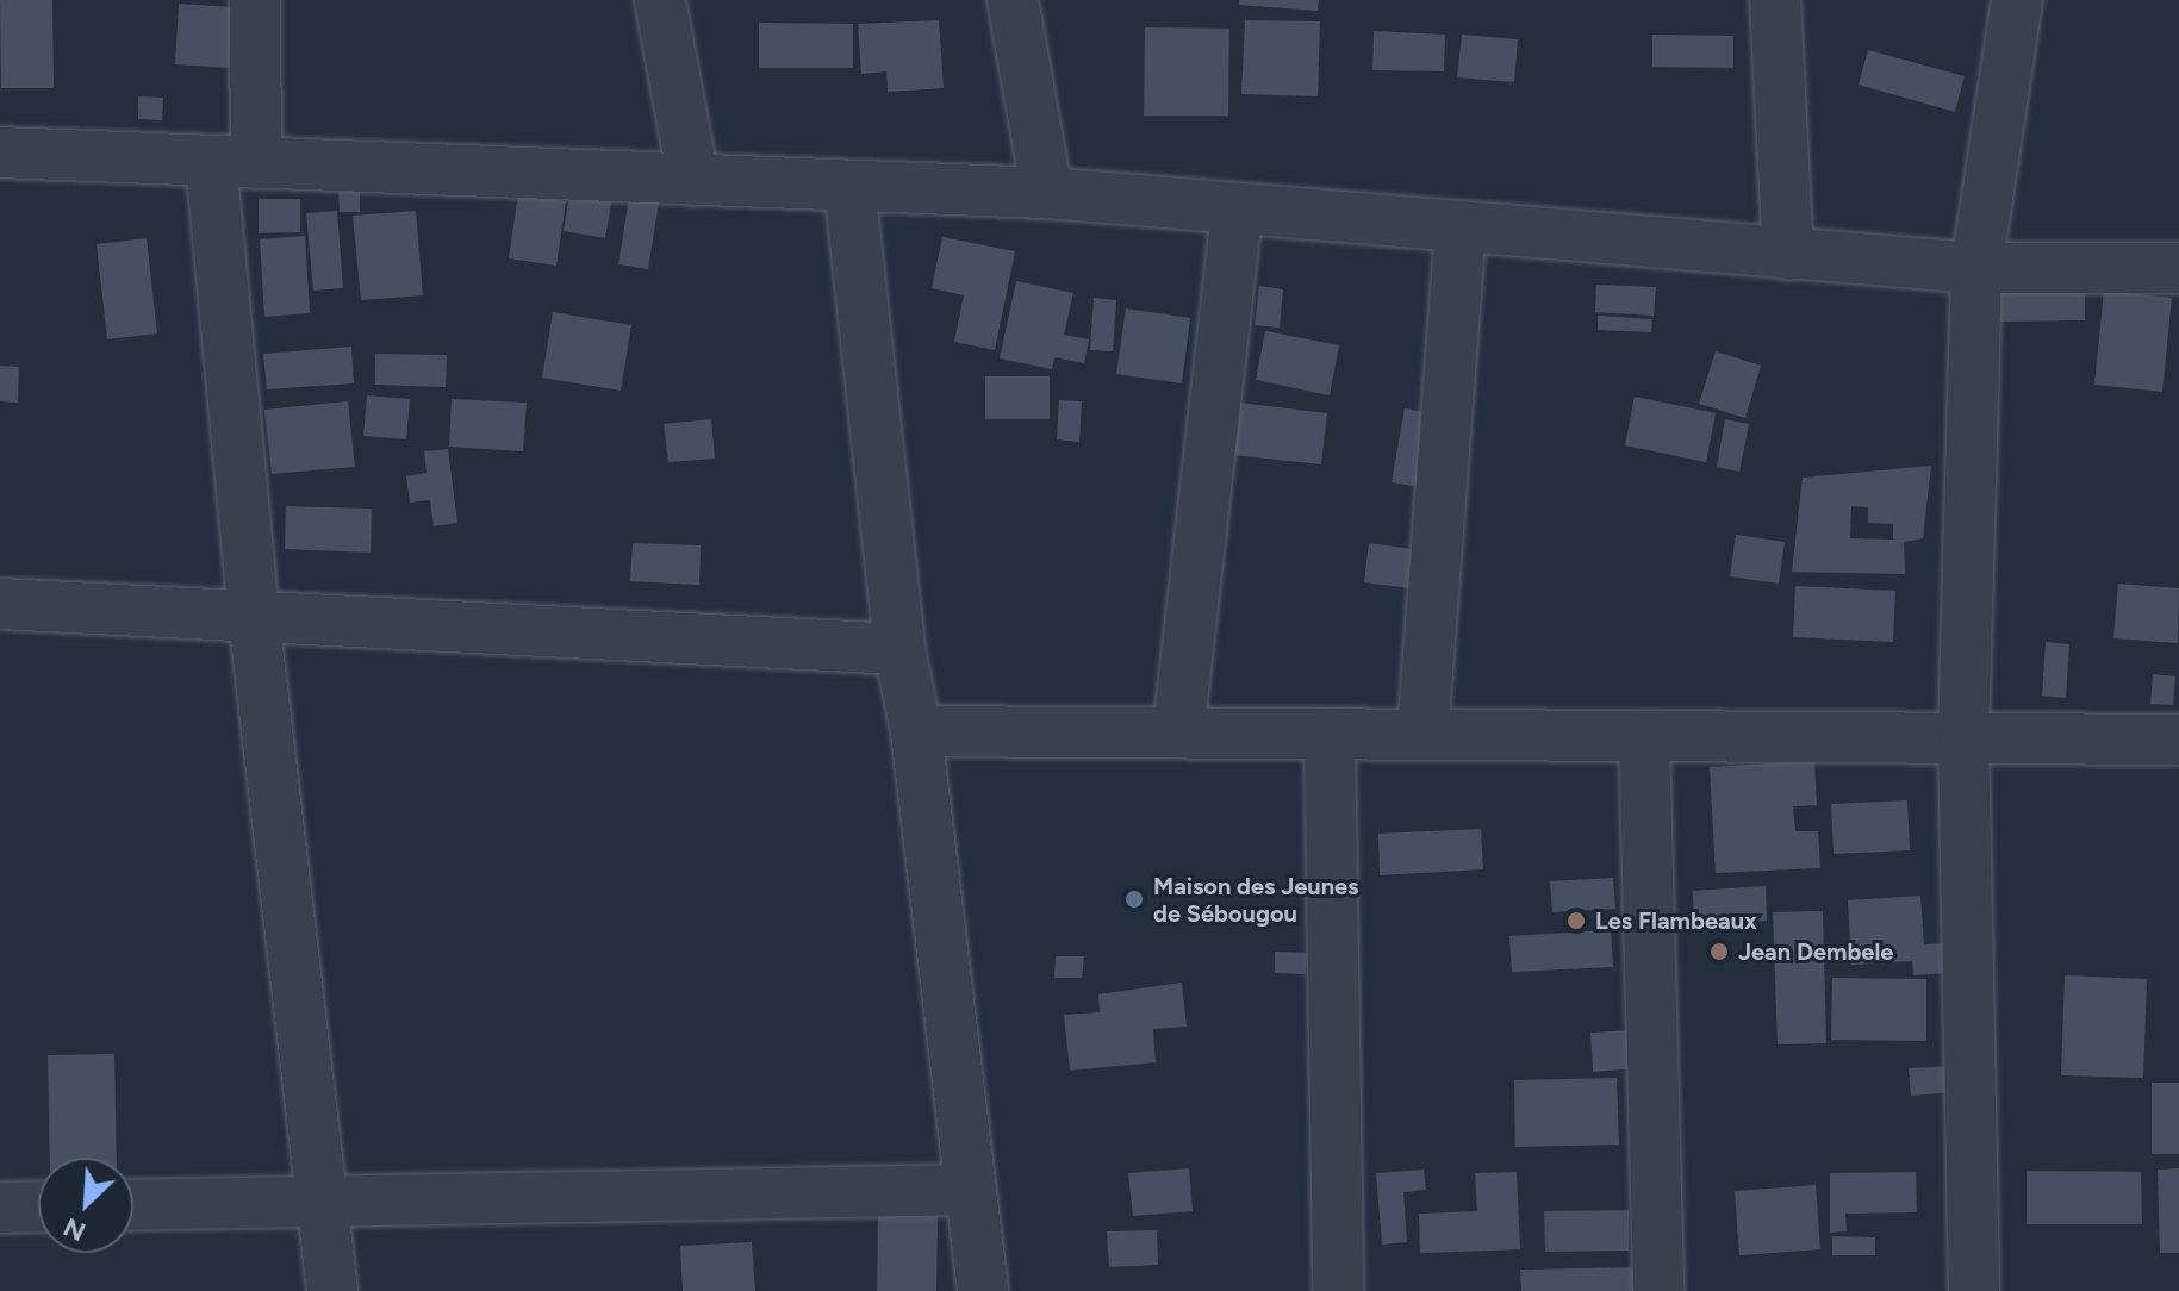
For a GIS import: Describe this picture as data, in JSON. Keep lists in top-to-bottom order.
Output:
{
  "places": ["Maison des Jeunes de Sébougou", "Les Flambeaux", "Jean Dembele"],
  "north": "bottom left"
}
